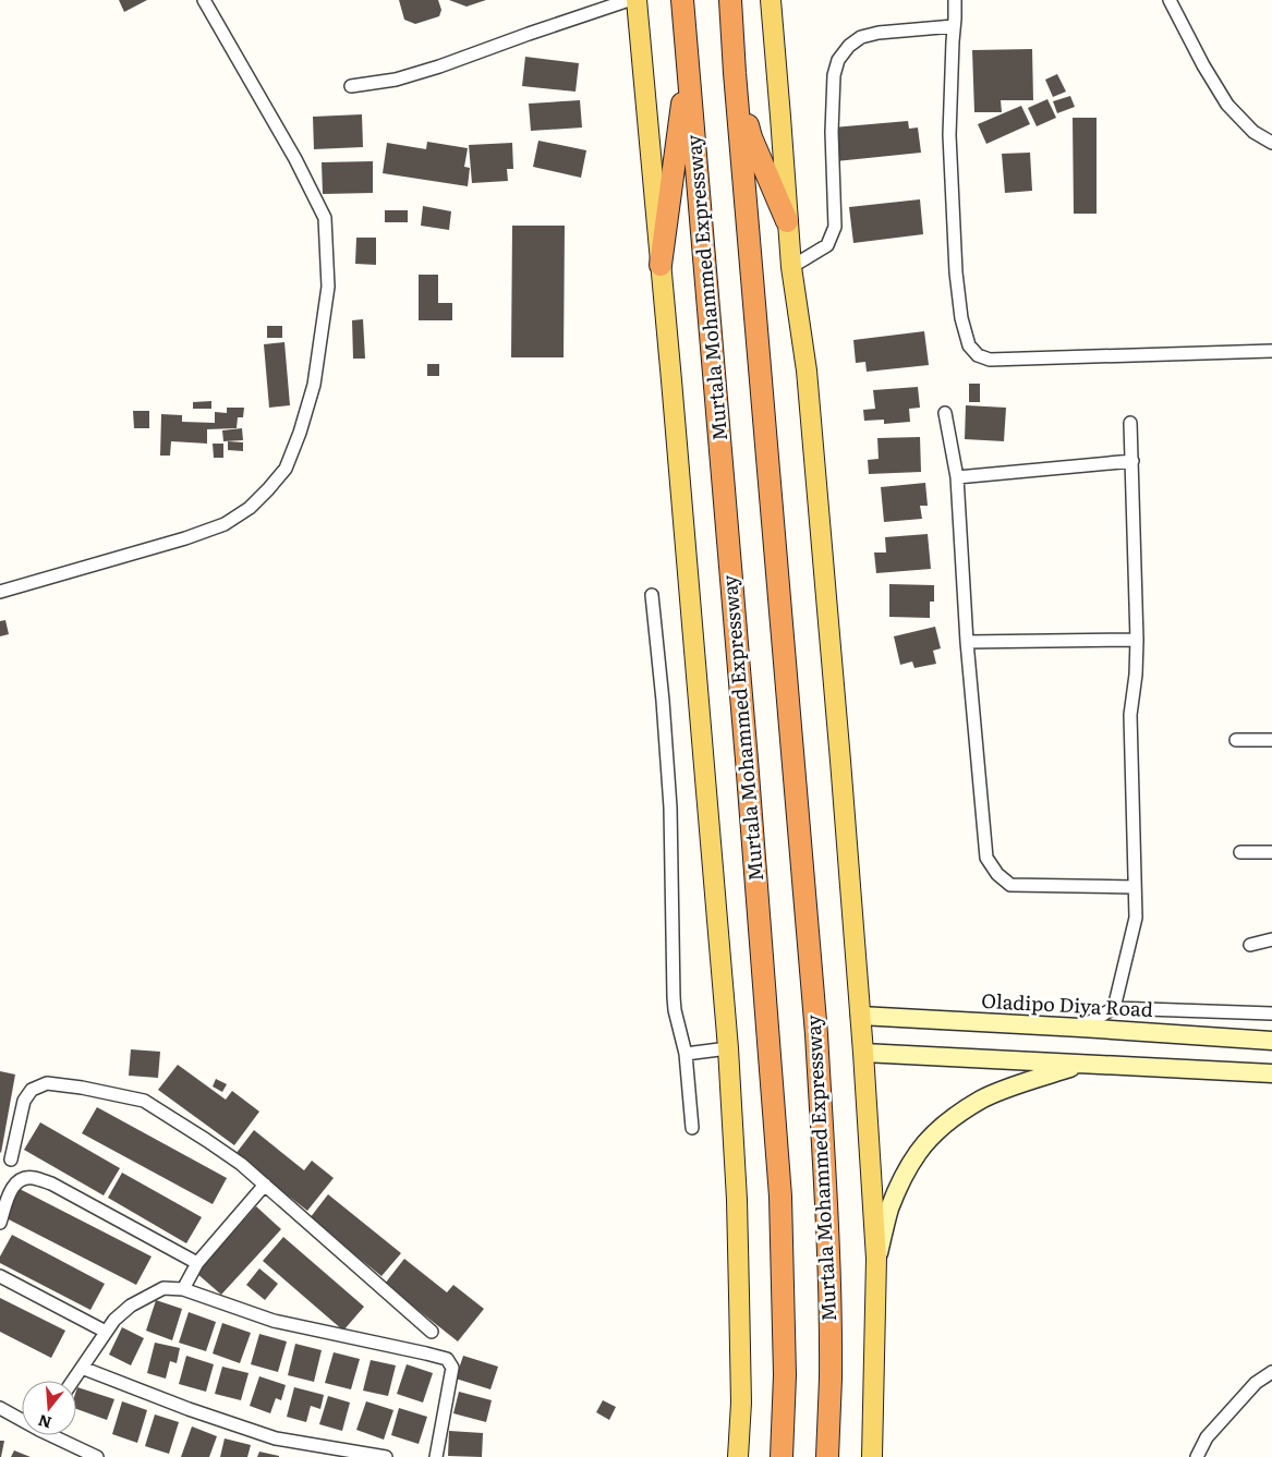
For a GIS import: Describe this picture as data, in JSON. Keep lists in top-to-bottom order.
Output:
{
  "streets": {
    "highway": ["Murtala Mohammed Expressway"],
    "main road": ["Oladipo Diya Road"]
  },
  "north": "bottom"
}
